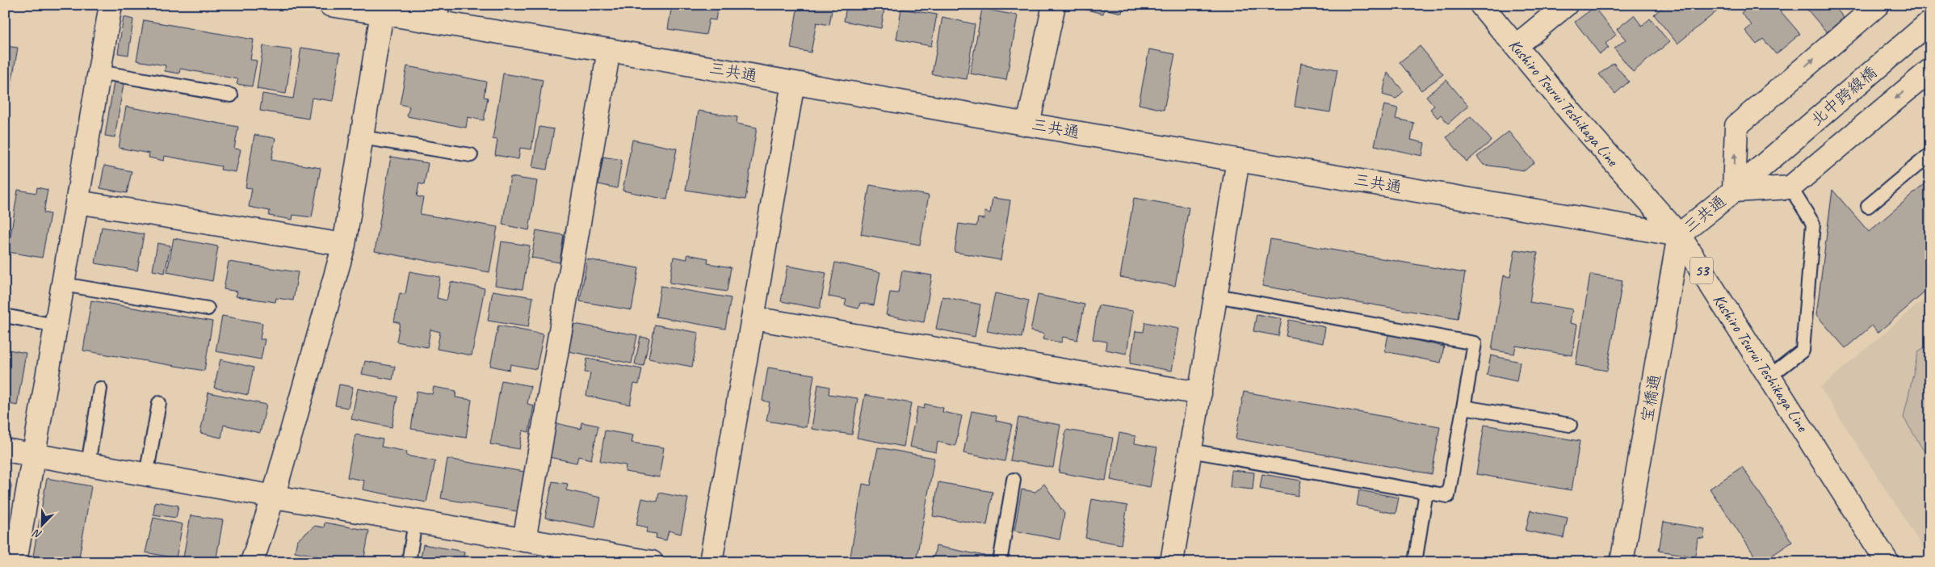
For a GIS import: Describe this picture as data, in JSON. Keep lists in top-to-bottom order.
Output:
{
  "streets": {
    "street": [
      "三共通",
      "北中跨線橋",
      "Kushiro Tsurui Teshikaga Line",
      "53",
      "宝橋通"
    ]
  },
  "crossings": [
    ["三共通", "北中跨線橋"],
    ["三共通", "Kushiro Tsurui Teshikaga Line"],
    ["三共通", "宝橋通"],
    ["Kushiro Tsurui Teshikaga Line", "宝橋通"]
  ],
  "north": "bottom left"
}
